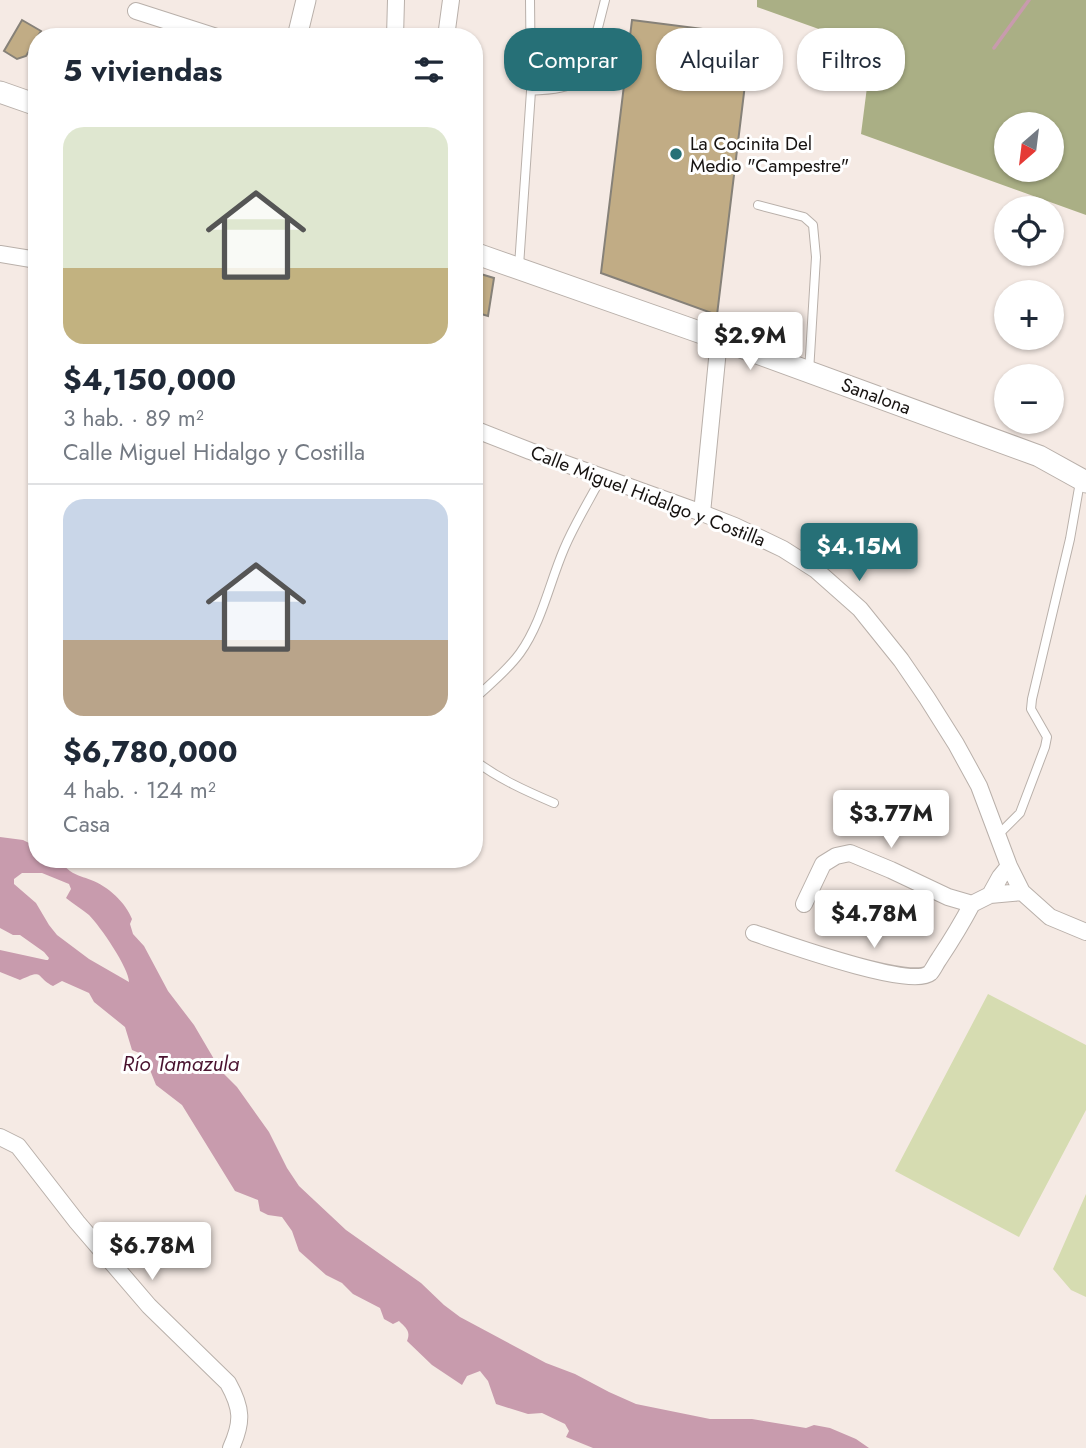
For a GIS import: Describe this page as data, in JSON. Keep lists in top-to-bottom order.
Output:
{
  "streets": {
    "main road": ["Sanalona"],
    "street": ["Calle Miguel Hidalgo y Costilla"]
  },
  "water": ["Río Tamazula"],
  "places": ["La Cocinita Del Medio \"Campestre\""],
  "north": "bottom left",
  "page": {
    "chip": ["Comprar", "Alquilar", "Filtros"],
    "heading": "5 viviendas",
    "map_buttons": ["+", "−"],
    "list": [
      {
        "name": "$4,150,000",
        "note": "3 hab. · 89 m² · Calle Miguel Hidalgo y Costilla"
      },
      {
        "name": "$6,780,000",
        "note": "4 hab. · 124 m² · Casa"
      }
    ],
    "price": [
      "$2.9M",
      "$4.15M",
      "$3.77M",
      "$4.78M",
      "$6.78M"
    ]
  }
}
